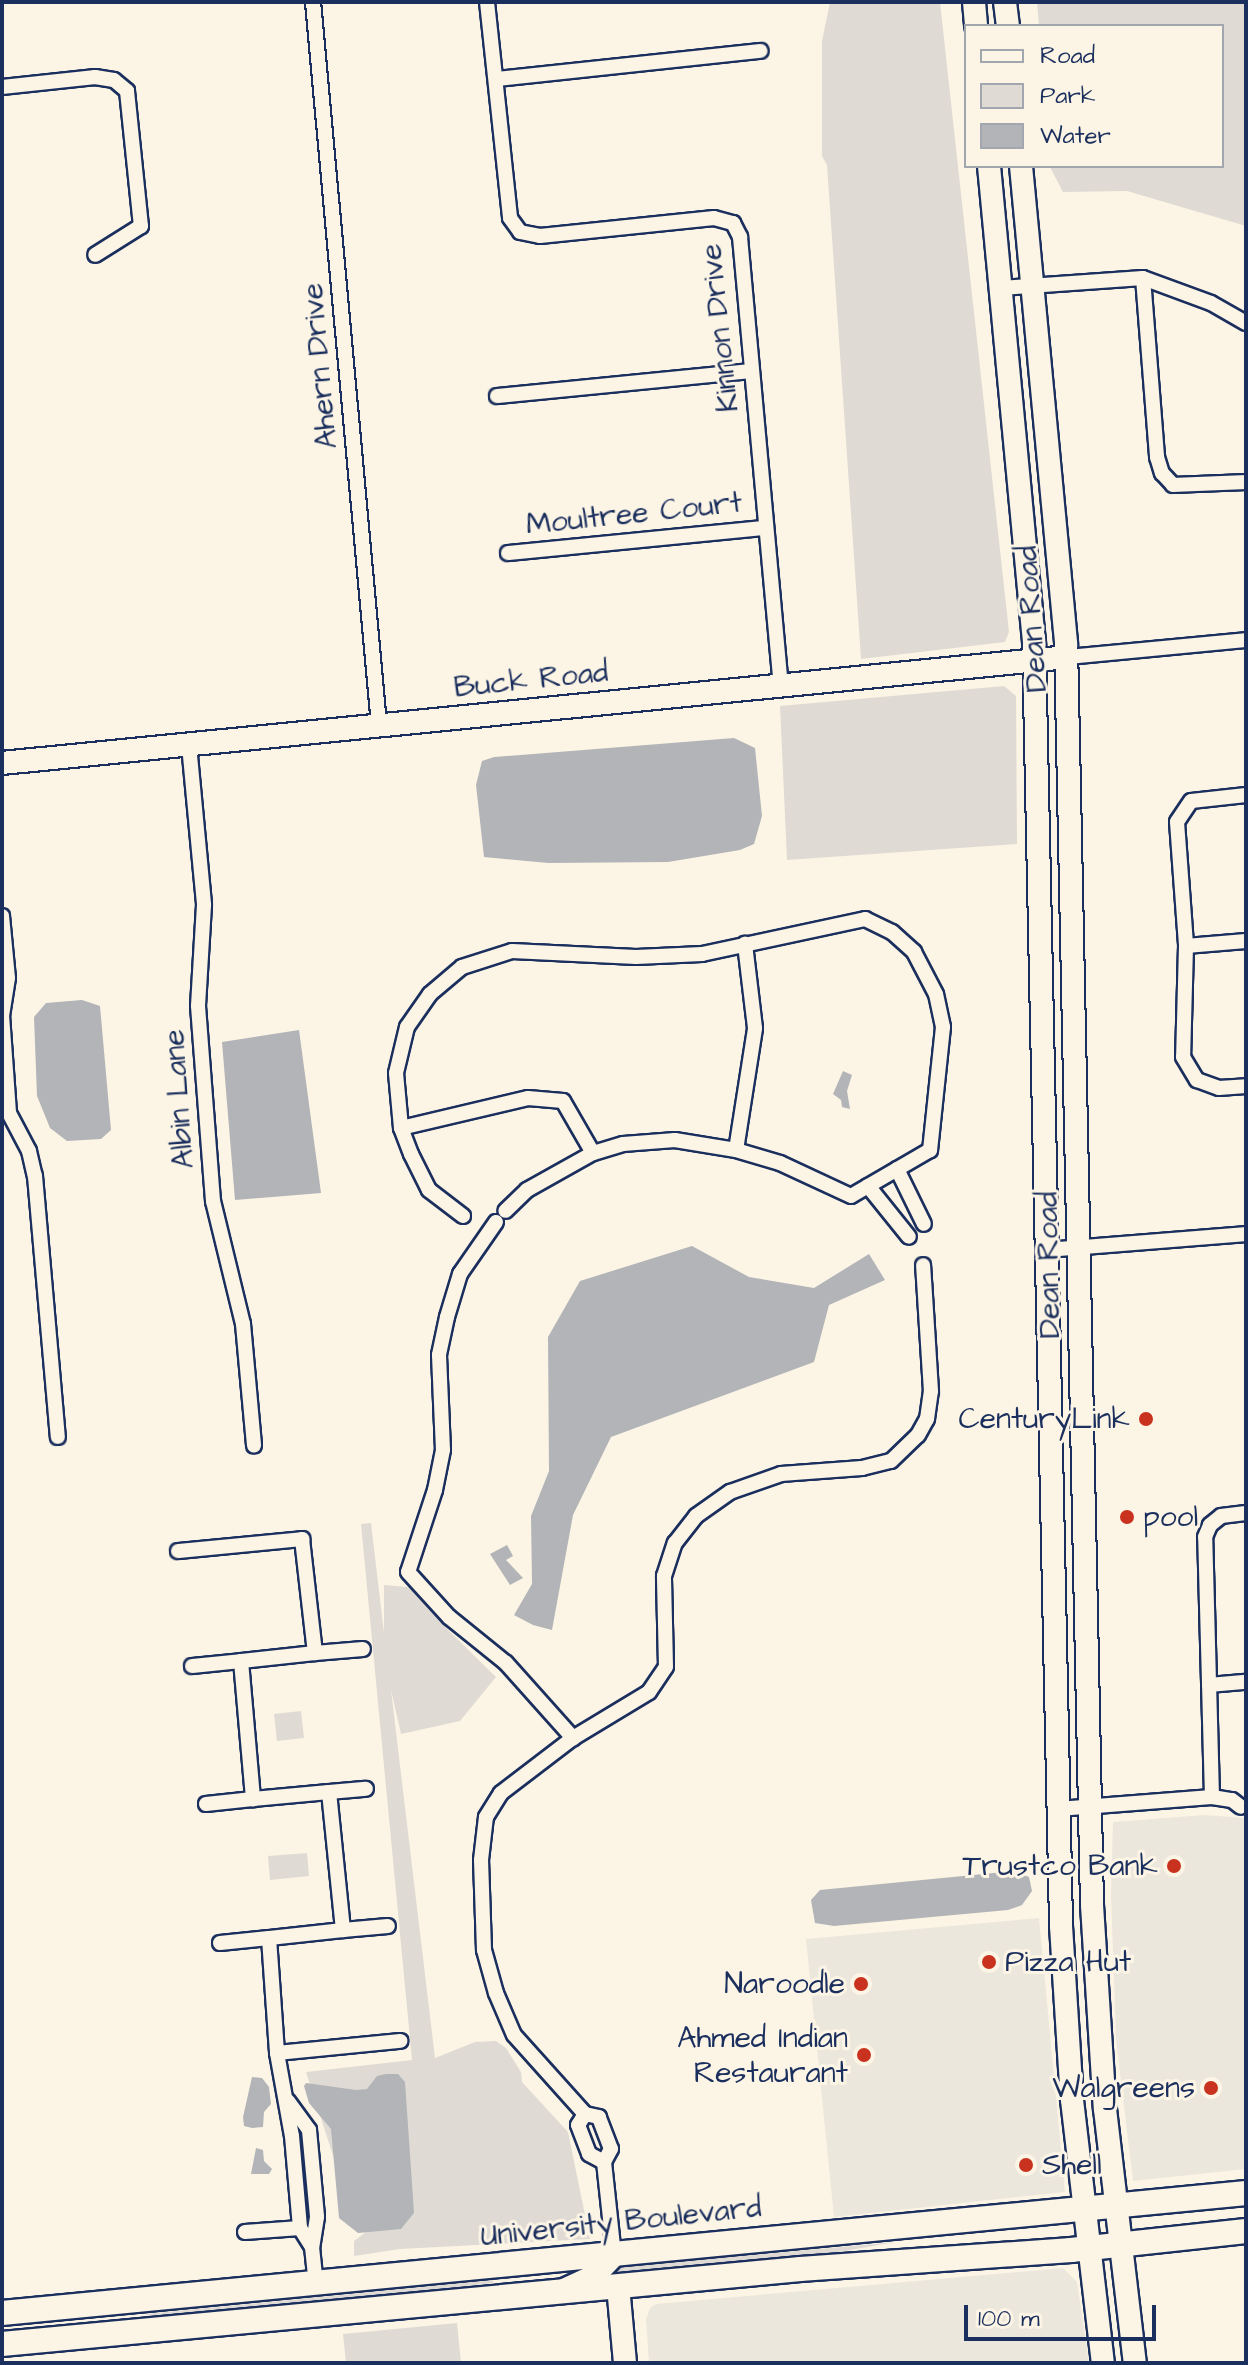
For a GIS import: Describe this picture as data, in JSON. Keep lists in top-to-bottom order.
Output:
{
  "streets": {
    "main road": ["Dean Road", "Buck Road", "University Boulevard"],
    "street": [
      "Kinnon Drive",
      "Ahern Drive",
      "Moultree Court",
      "Albin Lane"
    ]
  },
  "crossings": [
    ["Kinnon Drive", "Moultree Court"],
    ["Kinnon Drive", "Buck Road"],
    ["Ahern Drive", "Buck Road"],
    ["Dean Road", "Buck Road"],
    ["Dean Road", "University Boulevard"],
    ["Buck Road", "Albin Lane"]
  ],
  "places": [
    "CenturyLink",
    "pool",
    "Trustco Bank",
    "Pizza Hut",
    "Naroodle",
    "Ahmed Indian Restaurant",
    "Walgreens",
    "Shell"
  ],
  "legend": ["Road", "Park", "Water"],
  "scale_bar": "100 m"
}
